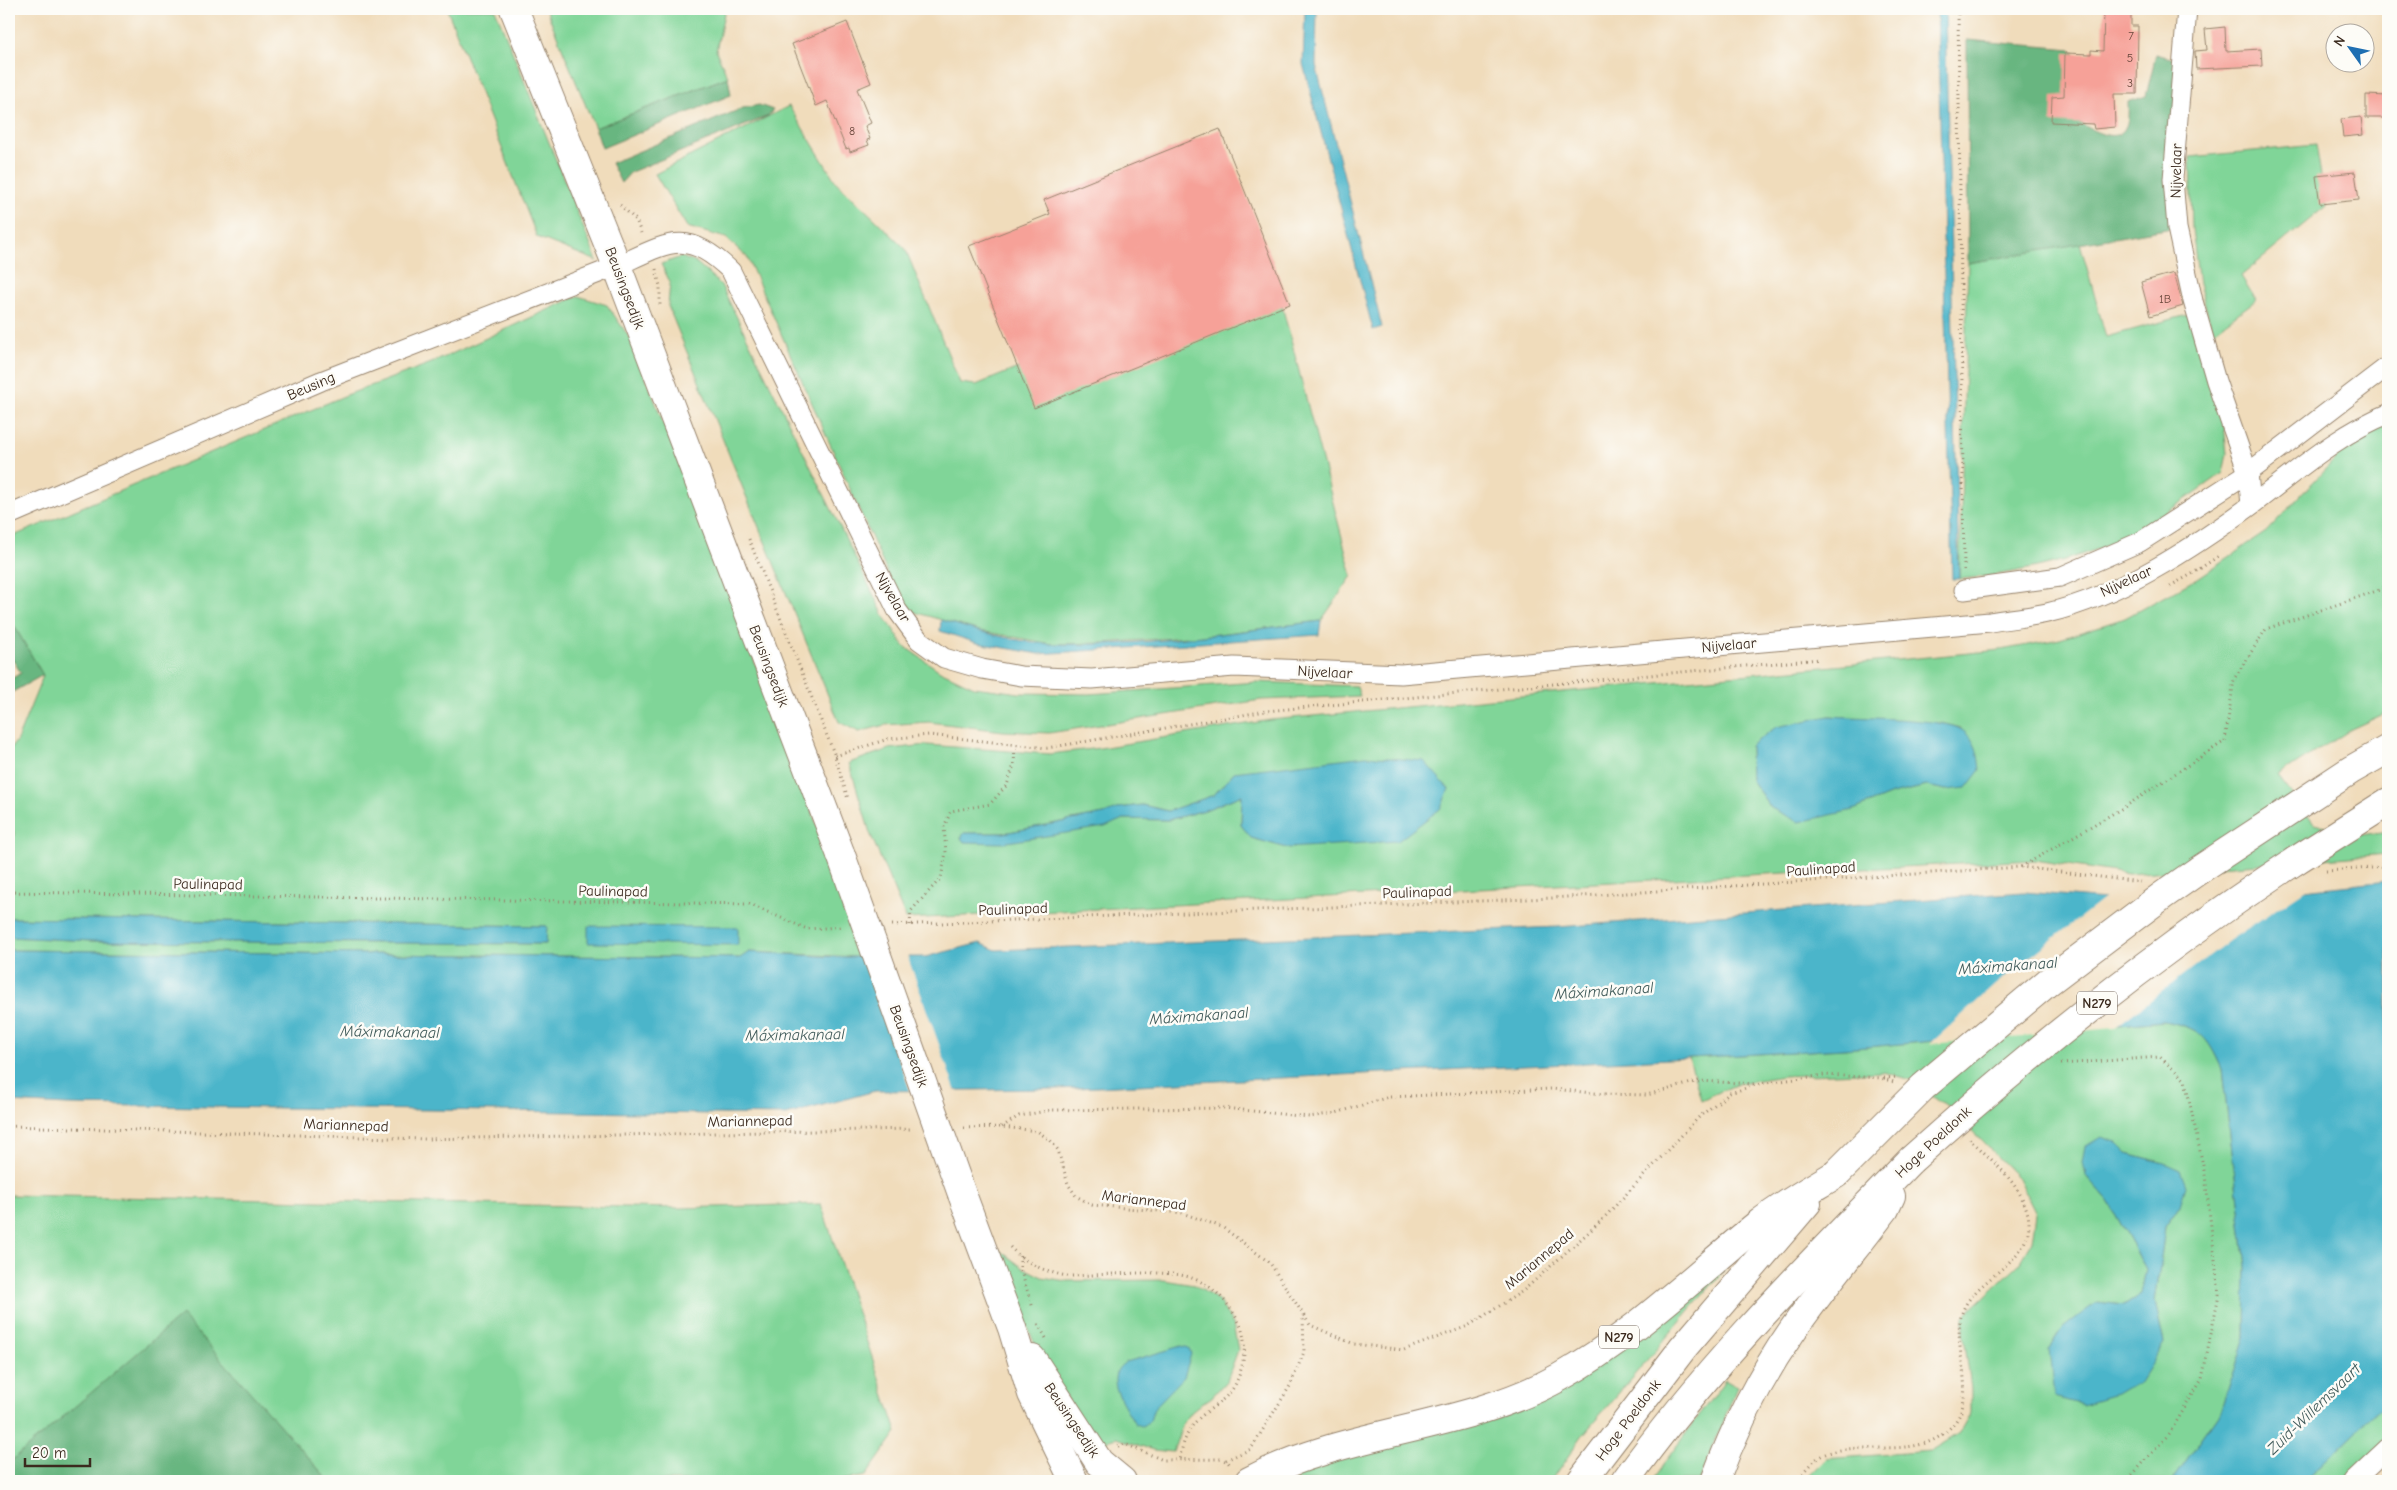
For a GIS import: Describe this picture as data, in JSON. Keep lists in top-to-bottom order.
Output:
{
  "streets": {
    "main road": ["Beusingsedijk", "N279", "Hoge Poeldonk"],
    "street": ["Nijvelaar", "Beusing"],
    "path": ["Paulinapad", "Mariannepad"]
  },
  "crossings": [
    ["Nijvelaar", "Beusingsedijk"],
    ["Nijvelaar", "Beusing"],
    ["Beusingsedijk", "Beusing"],
    ["N279", "Hoge Poeldonk"]
  ],
  "water": ["Máximakanaal", "Zuid-Willemsvaart"],
  "house_numbers": [
    "7",
    "5",
    "3",
    "8",
    "1B"
  ],
  "scale_bar": "20 m",
  "north": "top left"
}
